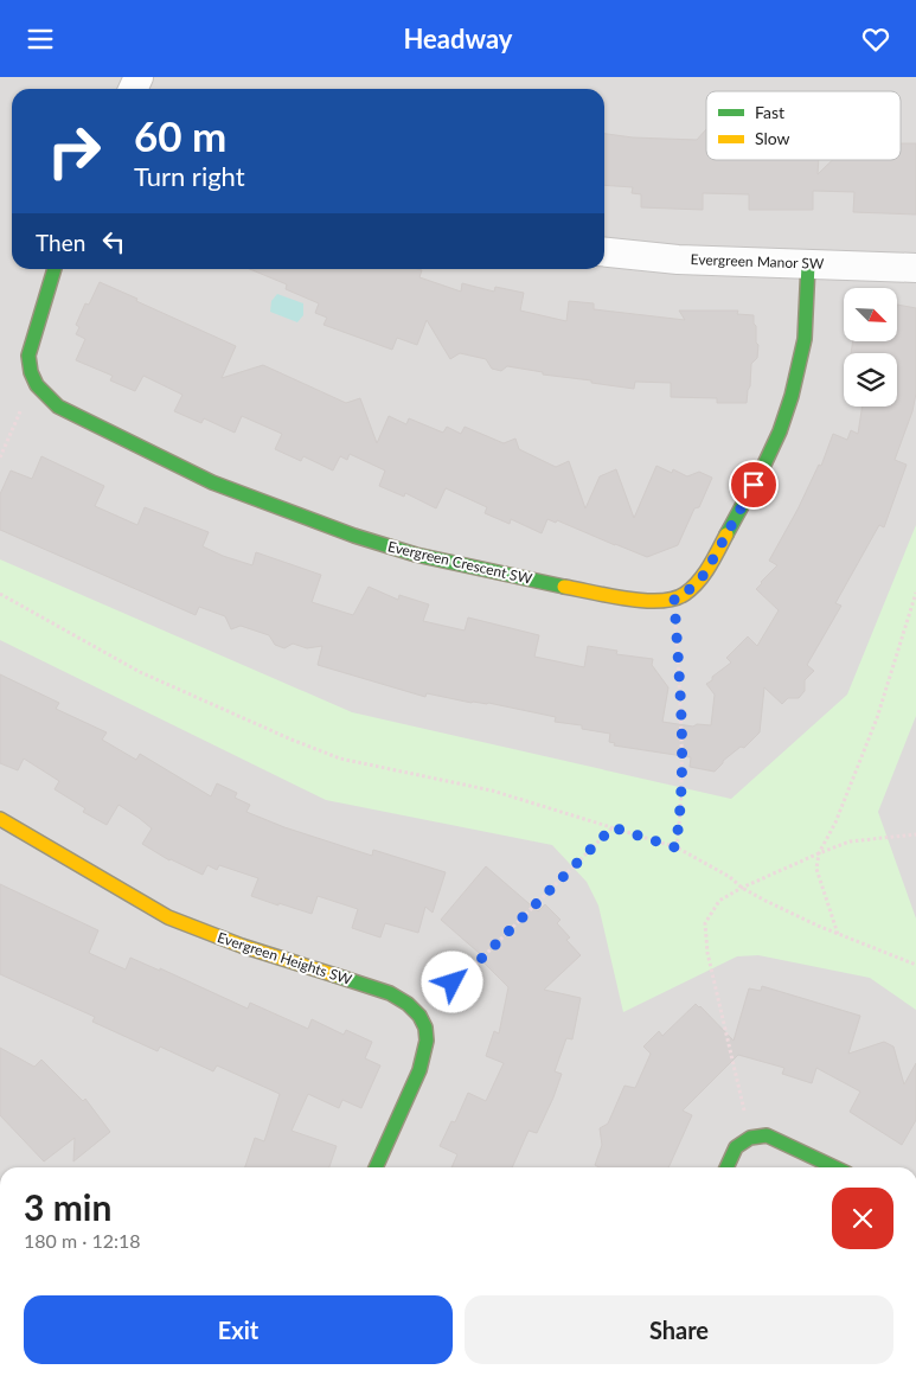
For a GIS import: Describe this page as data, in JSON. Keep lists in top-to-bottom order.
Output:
{
  "streets": {
    "street": ["Evergreen Manor SW", "Evergreen Crescent SW", "Evergreen Heights SW"]
  },
  "legend": ["Fast", "Slow"],
  "north": "bottom right",
  "page": {
    "header": "Headway",
    "turn": ["60 m", "Turn right"],
    "then": "Then",
    "heading": ["3 min", "180 m · 12:18"],
    "buttons": ["Exit", "Share"]
  }
}
